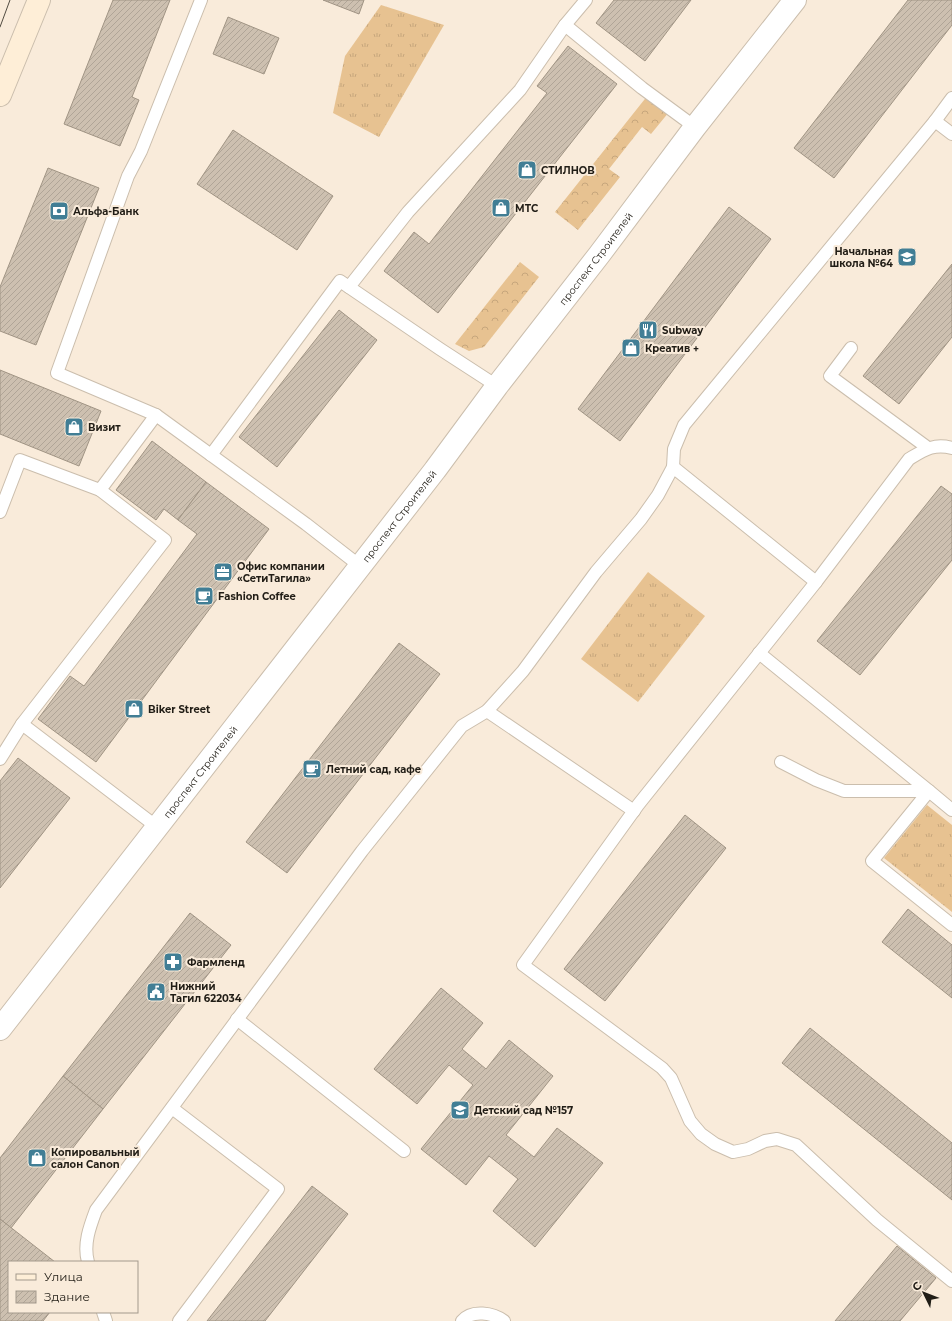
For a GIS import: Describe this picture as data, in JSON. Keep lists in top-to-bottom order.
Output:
{
  "streets": {
    "street": ["проспект Строителей"]
  },
  "places": {
    "shop": [
      "СТИЛНОВ",
      "МТС",
      "Креатив +",
      "Визит",
      "Biker Street",
      "Копировальный салон Canon"
    ],
    "bank": ["Альфа-Банк"],
    "school or university": ["Начальная школа №64", "Детский сад №157"],
    "restaurant": ["Subway"],
    "office": ["Офис компании «СетиТагила»"],
    "cafe": ["Fashion Coffee", "Летний сад, кафе"],
    "pharmacy": ["Фармленд"],
    "public building": ["Нижний Тагил 622034"]
  },
  "legend": ["Улица", "Здание"],
  "north": "top left"
}
